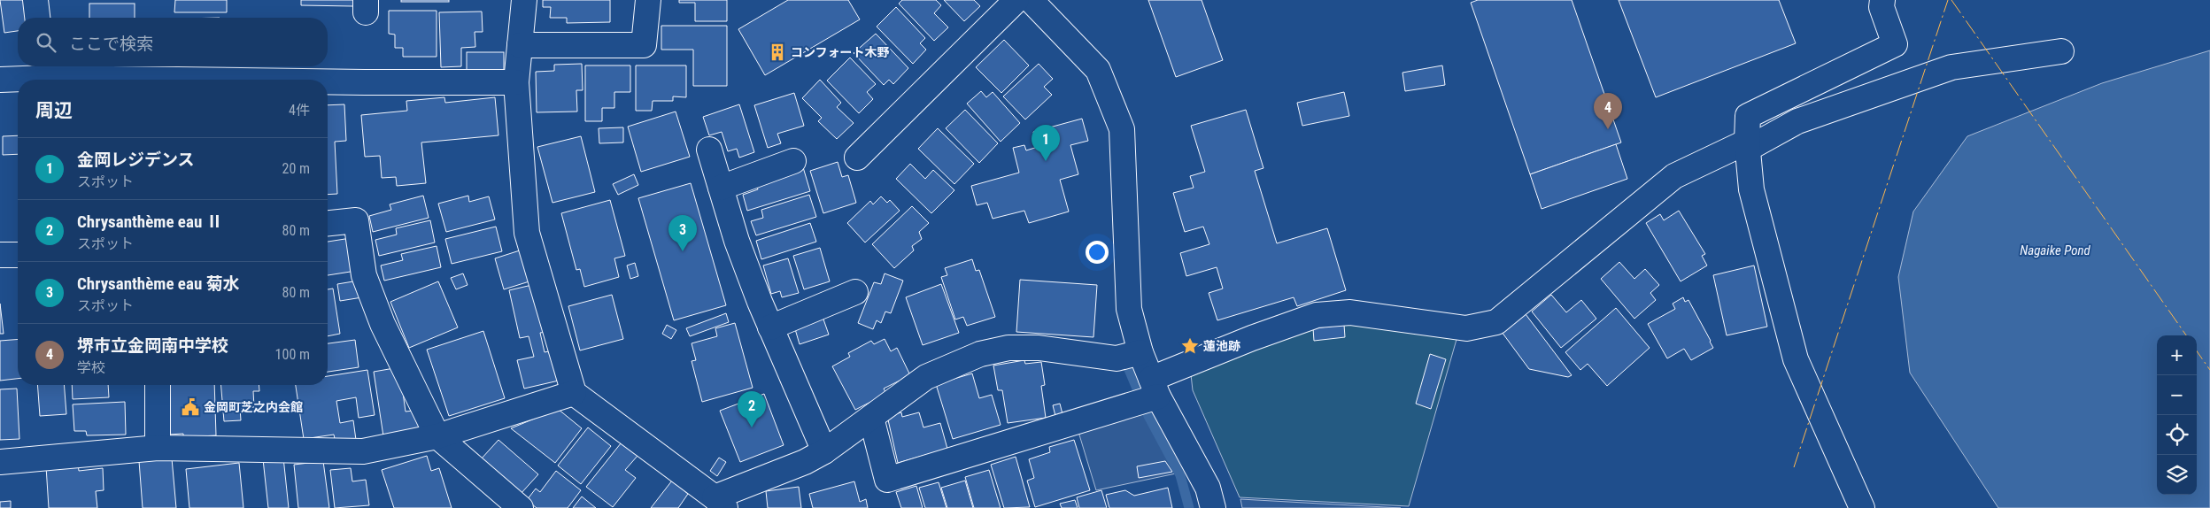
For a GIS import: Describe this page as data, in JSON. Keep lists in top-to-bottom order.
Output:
{
  "water": ["Nagaike Pond"],
  "places": {
    "building": ["コンフォート木野"],
    "place": ["蓮池跡"],
    "public building": ["金岡町芝之内会館"]
  },
  "page": {
    "search": "ここで検索",
    "heading": ["周辺", "4件"],
    "pins": [
      "4",
      "1",
      "3",
      "2"
    ],
    "list": [
      {
        "mark": "1",
        "name": "金岡レジデンス",
        "note": "スポット",
        "value": "20 m"
      },
      {
        "mark": "2",
        "name": "Chrysanthème eau Ⅱ",
        "note": "スポット",
        "value": "80 m"
      },
      {
        "mark": "3",
        "name": "Chrysanthème eau 菊水",
        "note": "スポット",
        "value": "80 m"
      },
      {
        "mark": "4",
        "name": "堺市立金岡南中学校",
        "note": "学校",
        "value": "100 m"
      }
    ],
    "map_buttons": ["+", "−"]
  }
}
